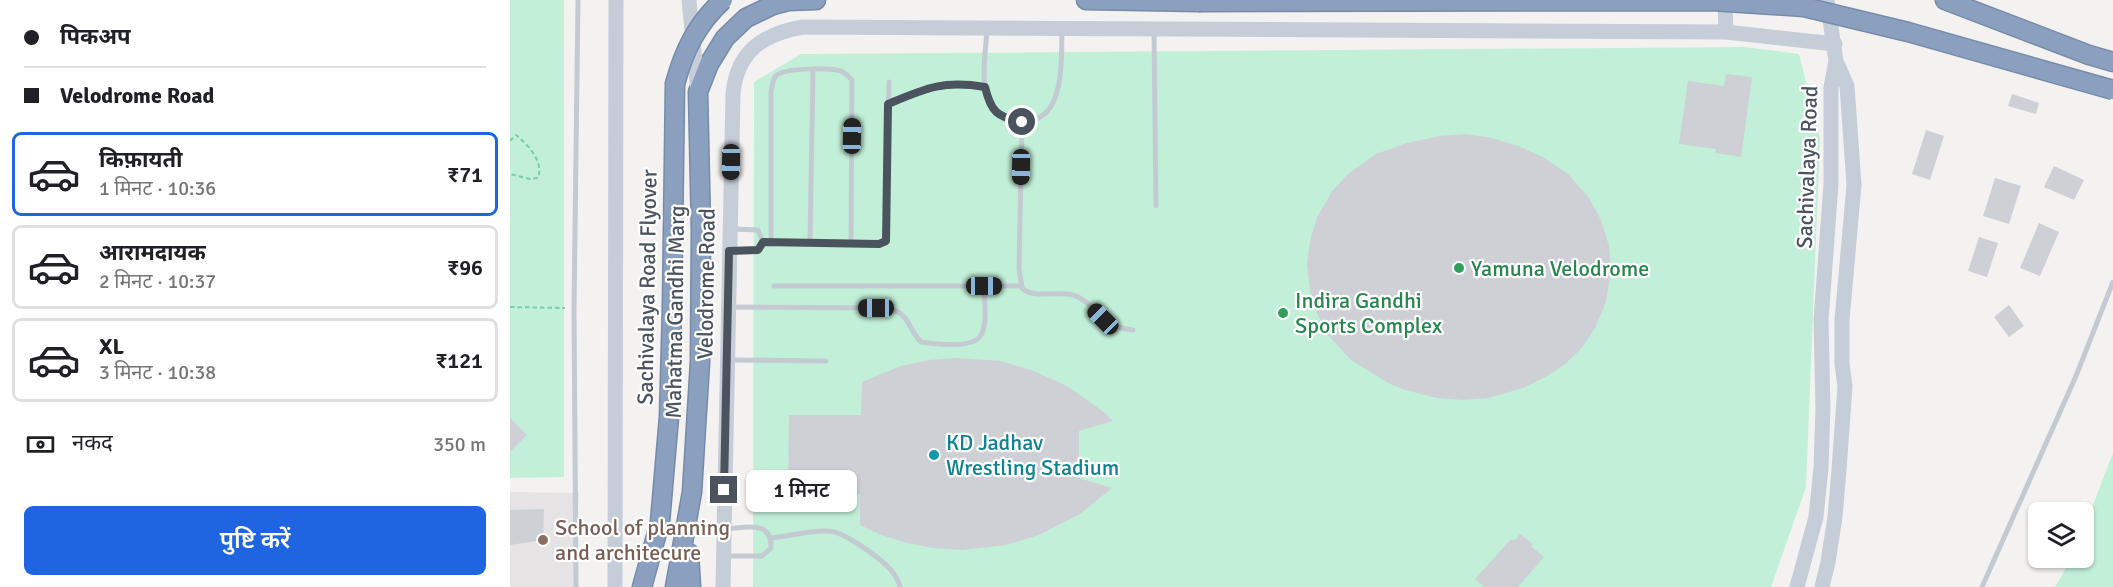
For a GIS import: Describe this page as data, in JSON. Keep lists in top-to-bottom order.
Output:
{
  "streets": {
    "highway": ["Sachivalaya Road Flyover", "Mahatma Gandhi Marg"],
    "main road": ["Sachivalaya Road", "Velodrome Road"]
  },
  "places": [
    "Yamuna Velodrome",
    "Indira Gandhi Sports Complex",
    "KD Jadhav Wrestling Stadium",
    "School of planning and architecure"
  ],
  "page": {
    "banner": ["पिकअप", "Velodrome Road"],
    "list": [
      {
        "name": "किफ़ायती",
        "note": "1 मिनट · 10:36",
        "value": "₹71"
      },
      {
        "name": "आरामदायक",
        "note": "2 मिनट · 10:37",
        "value": "₹96"
      },
      {
        "name": "XL",
        "note": "3 मिनट · 10:38",
        "value": "₹121"
      }
    ],
    "pay": ["नकद", "350 m"],
    "bubble": "1 मिनट",
    "buttons": "पुष्टि करें"
  }
}
